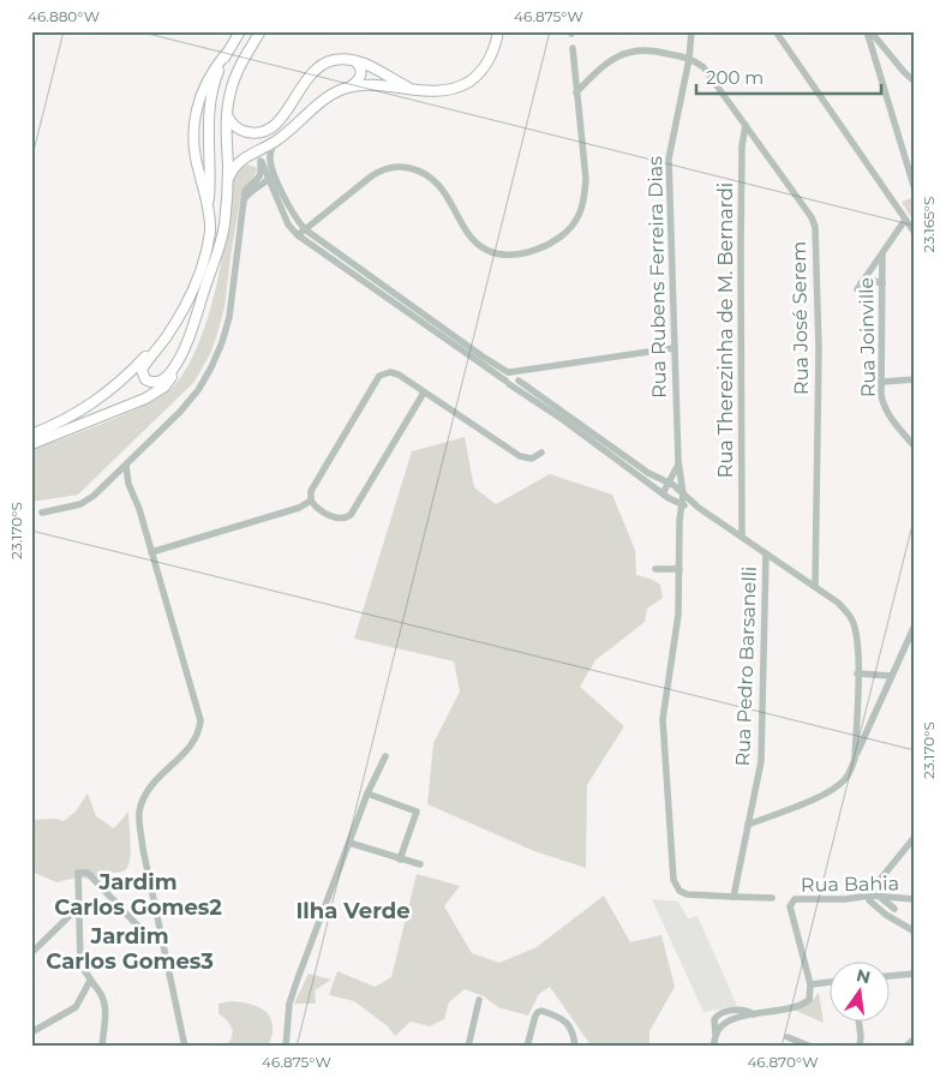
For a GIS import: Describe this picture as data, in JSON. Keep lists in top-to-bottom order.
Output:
{
  "streets": {
    "street": [
      "Rua Rubens Ferreira Dias",
      "Rua José Serem",
      "Rua Therezinha de M. Bernardi",
      "Rua Joinville",
      "Rua Pedro Barsanelli",
      "Rua Bahia"
    ]
  },
  "crossings": [
    ["Rua Rubens Ferreira Dias", "Rua José Serem"],
    ["Rua José Serem", "Rua Therezinha de M. Bernardi"]
  ],
  "districts": ["Jardim Carlos Gomes2", "Ilha Verde", "Jardim Carlos Gomes3"],
  "scale_bar": "200 m",
  "north": "top",
  "coordinates": [
    "46.880°W",
    "46.875°W",
    "23.165°S",
    "23.170°S",
    "46.870°W"
  ]
}
